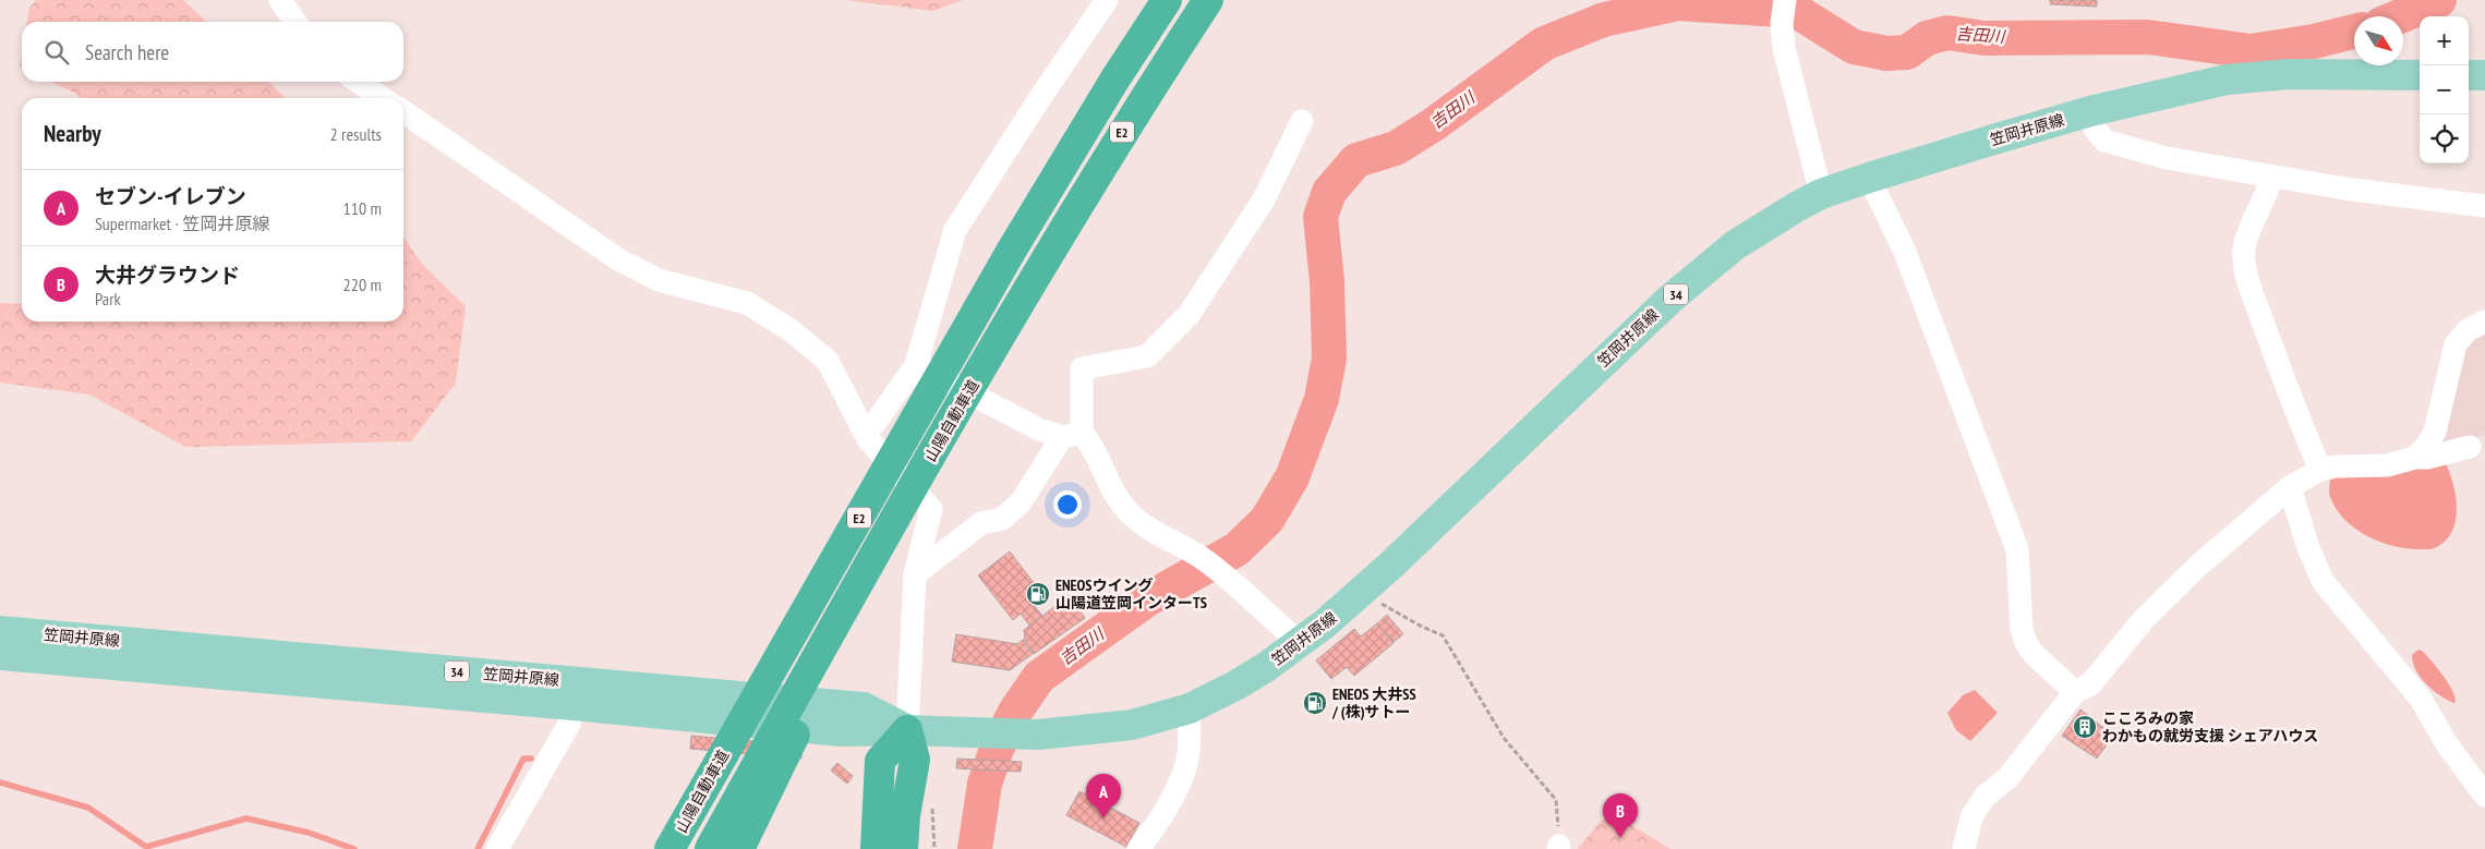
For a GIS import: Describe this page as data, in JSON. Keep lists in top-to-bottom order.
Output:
{
  "streets": {
    "highway": ["E2", "山陽自動車道"],
    "main road": ["笠岡井原線", "34"]
  },
  "water": ["吉田川"],
  "places": {
    "fuel station": ["ENEOSウイング 山陽道笠岡インターTS", "ENEOS 大井SS / (株)サトー"],
    "building": ["こころみの家 わかもの就労支援 シェアハウス"]
  },
  "north": "bottom right",
  "page": {
    "map_buttons": ["+", "−"],
    "search": "Search here",
    "heading": ["Nearby", "2 results"],
    "list": [
      {
        "mark": "A",
        "name": "セブン-イレブン",
        "note": "Supermarket · 笠岡井原線",
        "value": "110 m"
      },
      {
        "mark": "B",
        "name": "大井グラウンド",
        "note": "Park",
        "value": "220 m"
      }
    ],
    "pins": ["A", "B"]
  }
}
